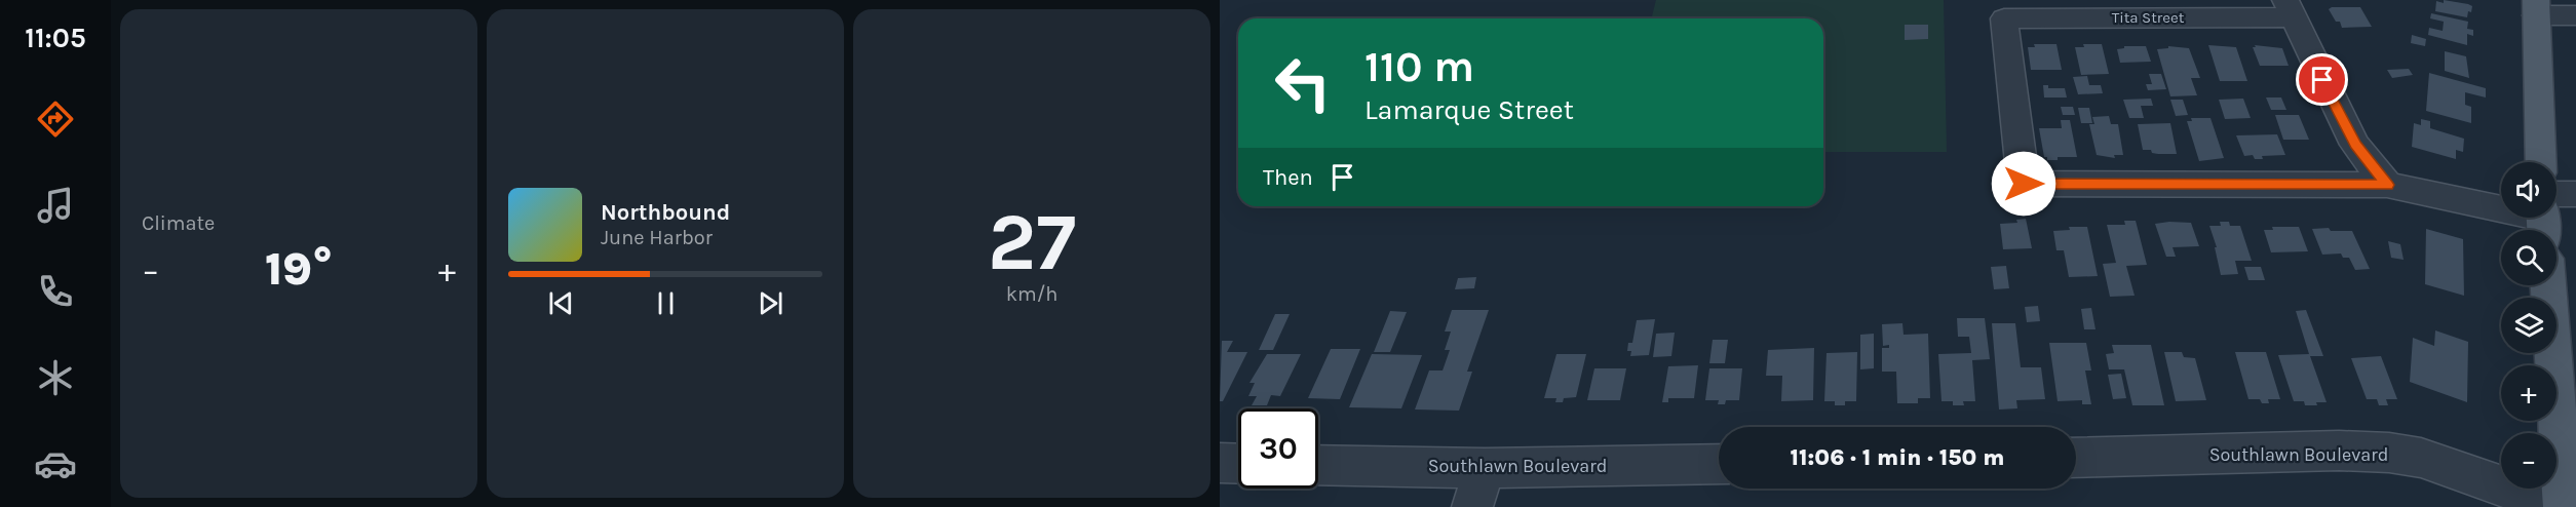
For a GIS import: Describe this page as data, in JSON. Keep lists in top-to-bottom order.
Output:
{
  "streets": {
    "street": ["Tita Street", "Southlawn Boulevard"]
  },
  "page": {
    "tabs": "11:05",
    "tile": [
      "Climate",
      ["27", "km/h"]
    ],
    "turn": ["110 m", "Lamarque Street"],
    "then": "Then",
    "map_buttons": ["+", "−"],
    "song": ["Northbound", "June Harbor"],
    "heat": ["−", "19°", "+"],
    "limit": "30",
    "trip": "11:06 · 1 min · 150 m"
  }
}
